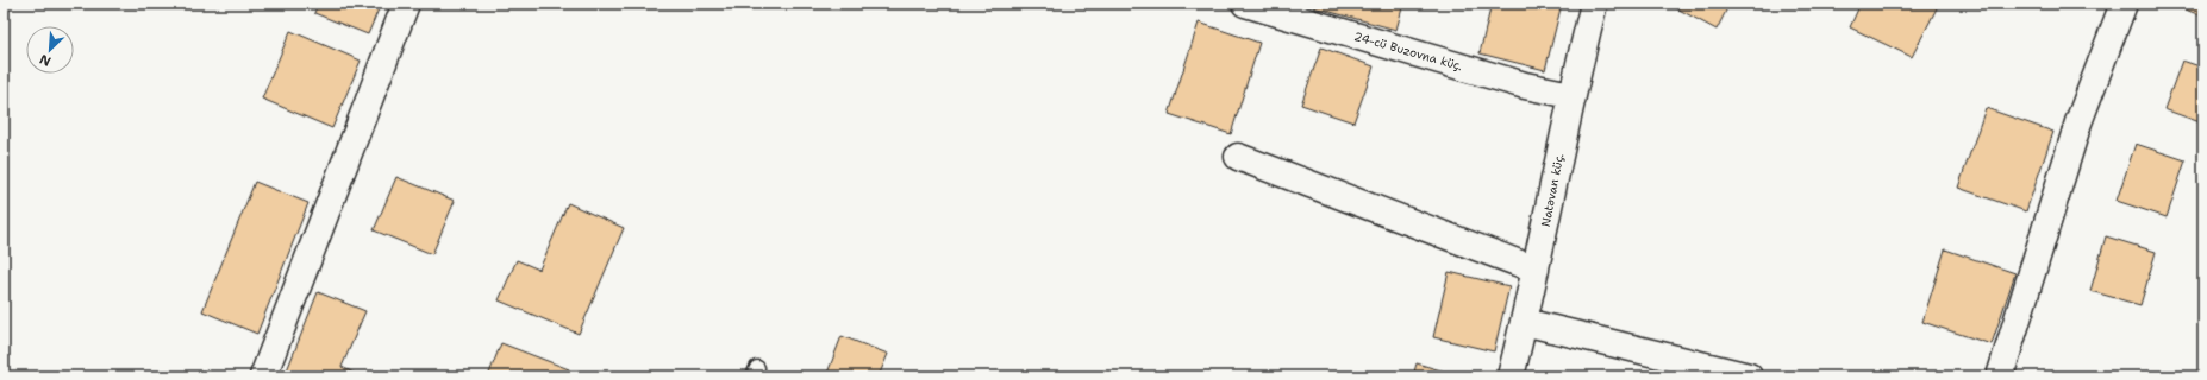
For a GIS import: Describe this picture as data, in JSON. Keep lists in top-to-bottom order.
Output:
{
  "streets": {
    "street": ["24-cü Buzovna küç.", "Natəvan küç."]
  },
  "crossings": [
    ["24-cü Buzovna küç.", "Natəvan küç."]
  ],
  "north": "bottom left"
}
